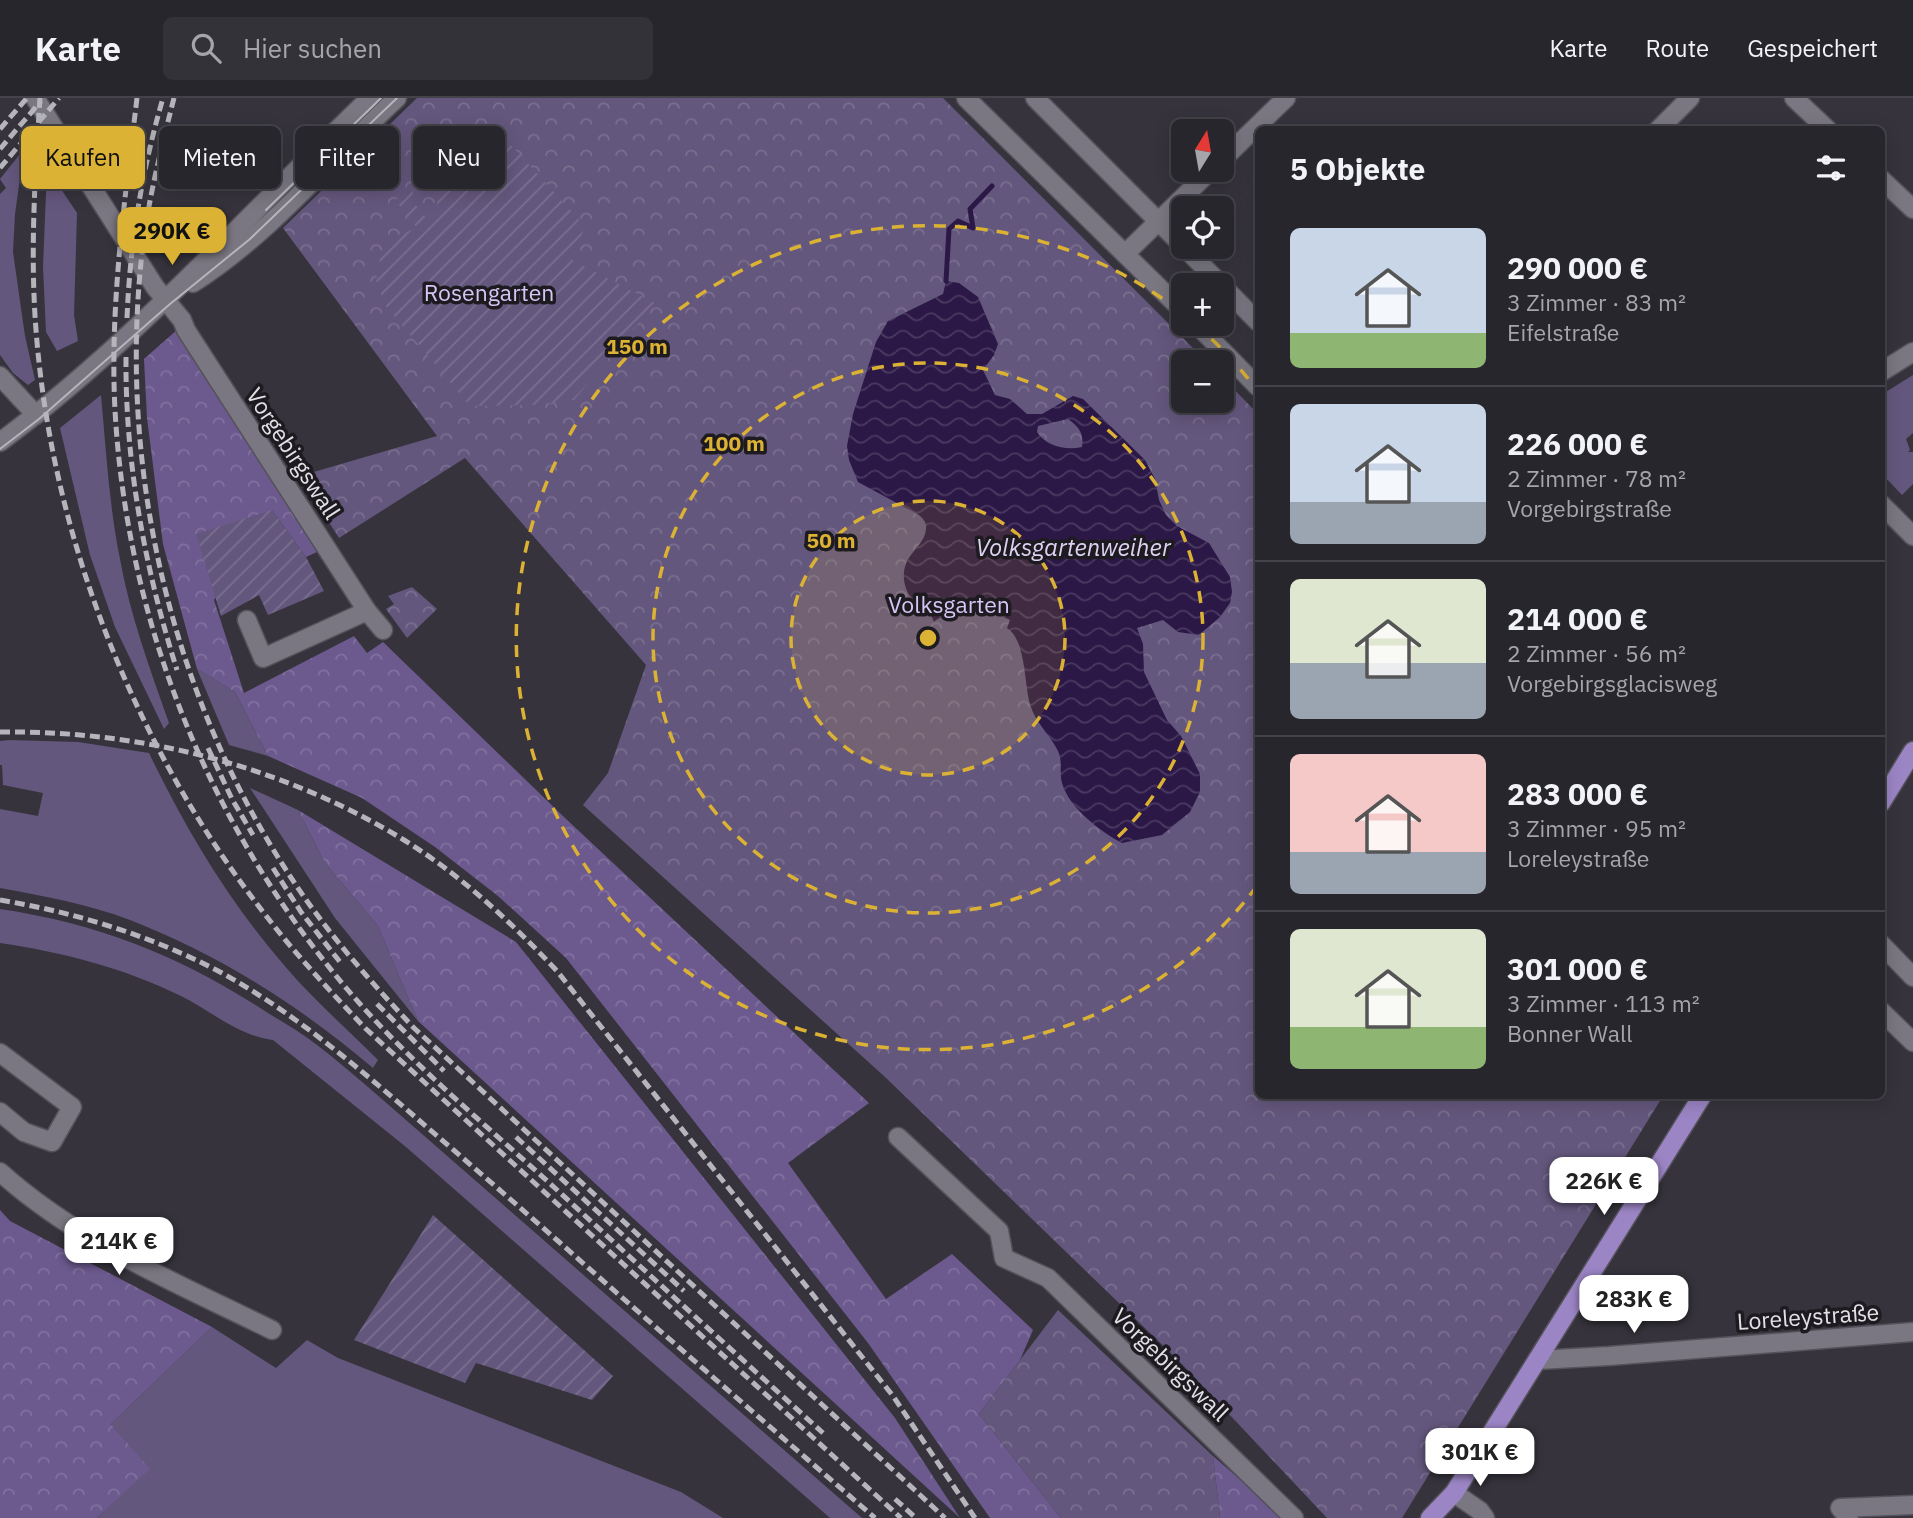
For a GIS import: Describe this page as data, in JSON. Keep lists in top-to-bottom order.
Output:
{
  "streets": {
    "street": ["Vorgebirgswall", "Loreleystraße"]
  },
  "water": ["Volksgartenweiher"],
  "parks": ["Rosengarten", "Volksgarten"],
  "north": "top",
  "page": {
    "header": "Karte",
    "search": "Hier suchen",
    "nav": ["Karte", "Route", "Gespeichert"],
    "map_buttons": ["+", "−"],
    "chip": [
      "Kaufen",
      "Mieten",
      "Filter",
      "Neu"
    ],
    "heading": "5 Objekte",
    "price": [
      "290K €",
      "226K €",
      "214K €",
      "283K €",
      "301K €"
    ],
    "list": [
      {
        "name": "290 000 €",
        "note": "3 Zimmer · 83 m² · Eifelstraße"
      },
      {
        "name": "226 000 €",
        "note": "2 Zimmer · 78 m² · Vorgebirgstraße"
      },
      {
        "name": "214 000 €",
        "note": "2 Zimmer · 56 m² · Vorgebirgsglacisweg"
      },
      {
        "name": "283 000 €",
        "note": "3 Zimmer · 95 m² · Loreleystraße"
      },
      {
        "name": "301 000 €",
        "note": "3 Zimmer · 113 m² · Bonner Wall"
      }
    ]
  },
  "rings": ["150 m", "100 m", "50 m"]
}
